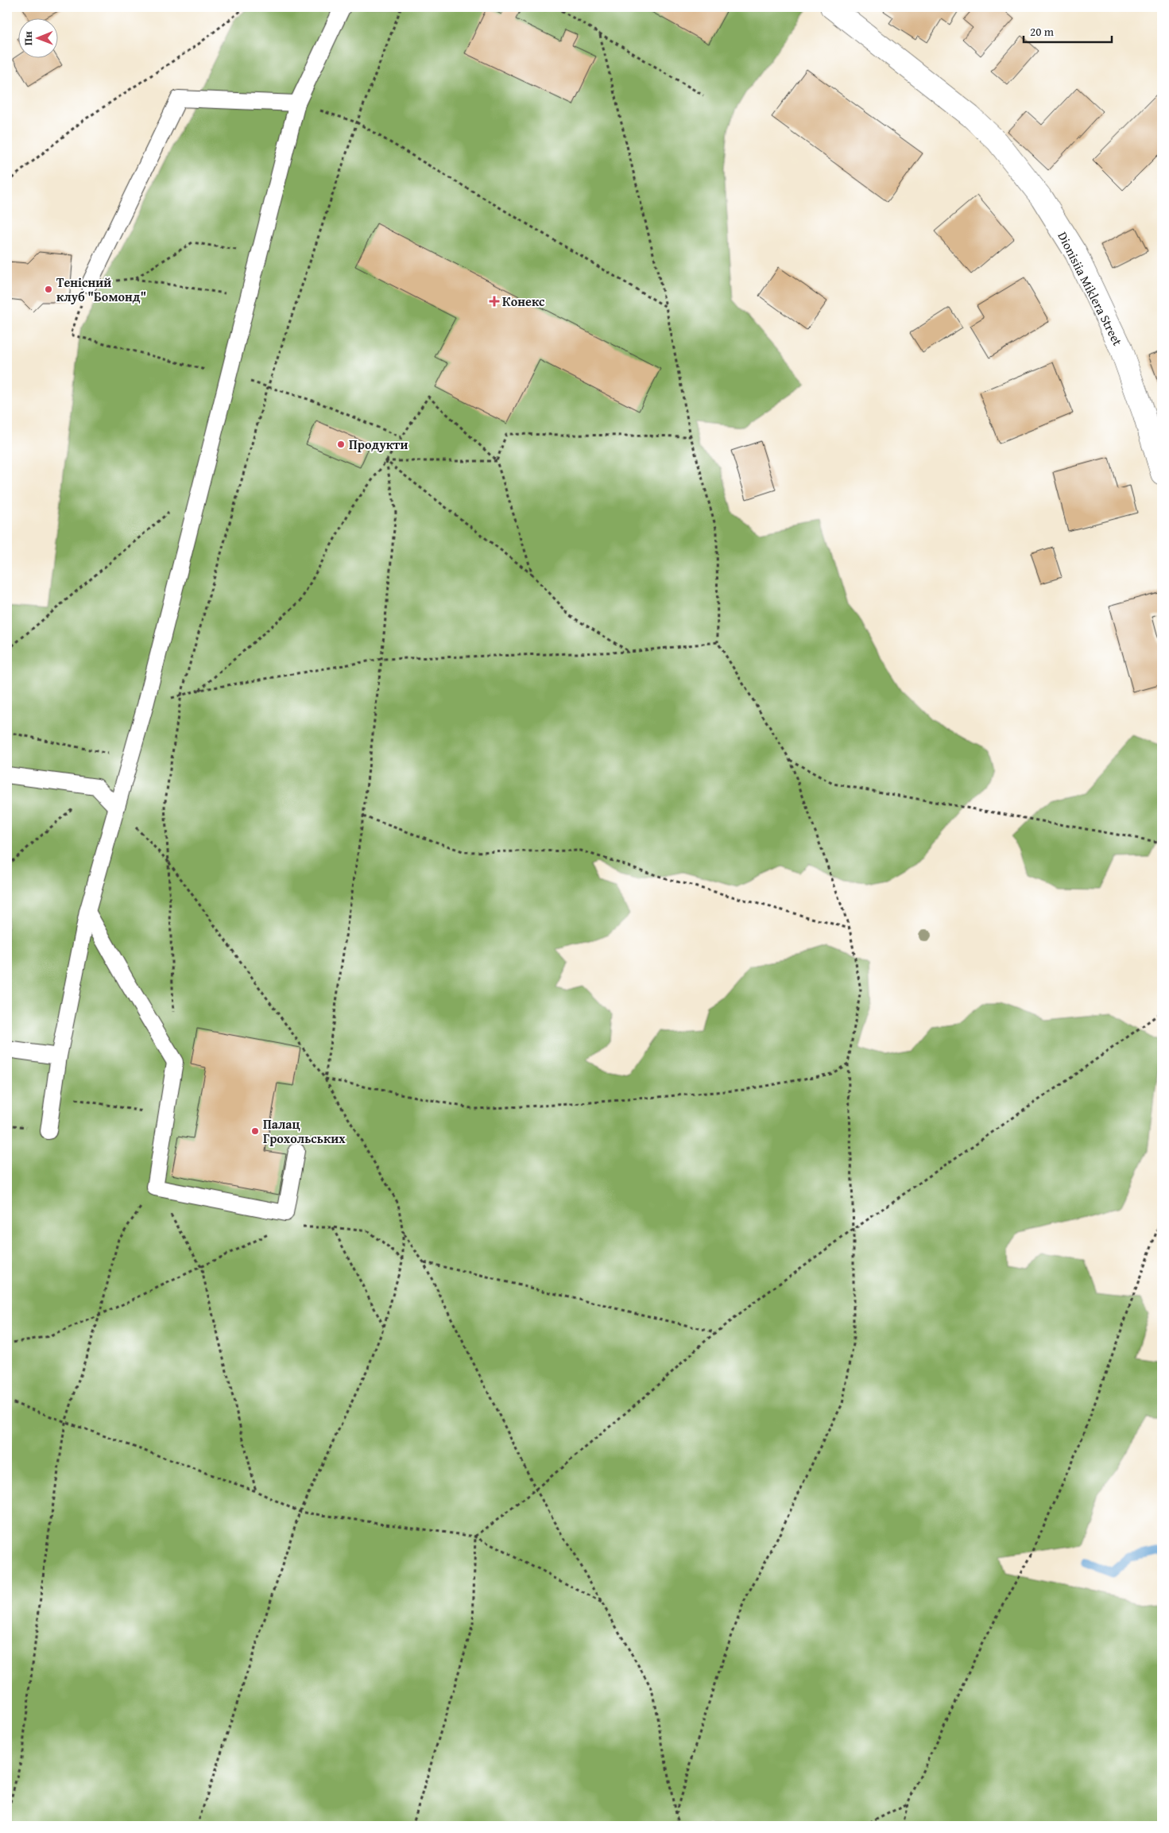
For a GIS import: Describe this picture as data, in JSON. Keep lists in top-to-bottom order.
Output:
{
  "streets": {
    "street": ["Dionisiia Miklera Street"]
  },
  "places": {
    "other": ["Тенісний клуб \"Бомонд\"", "Продукти", "Палац Грохольських"],
    "health": ["Конекс"]
  },
  "scale_bar": "20 m",
  "north": "left"
}
